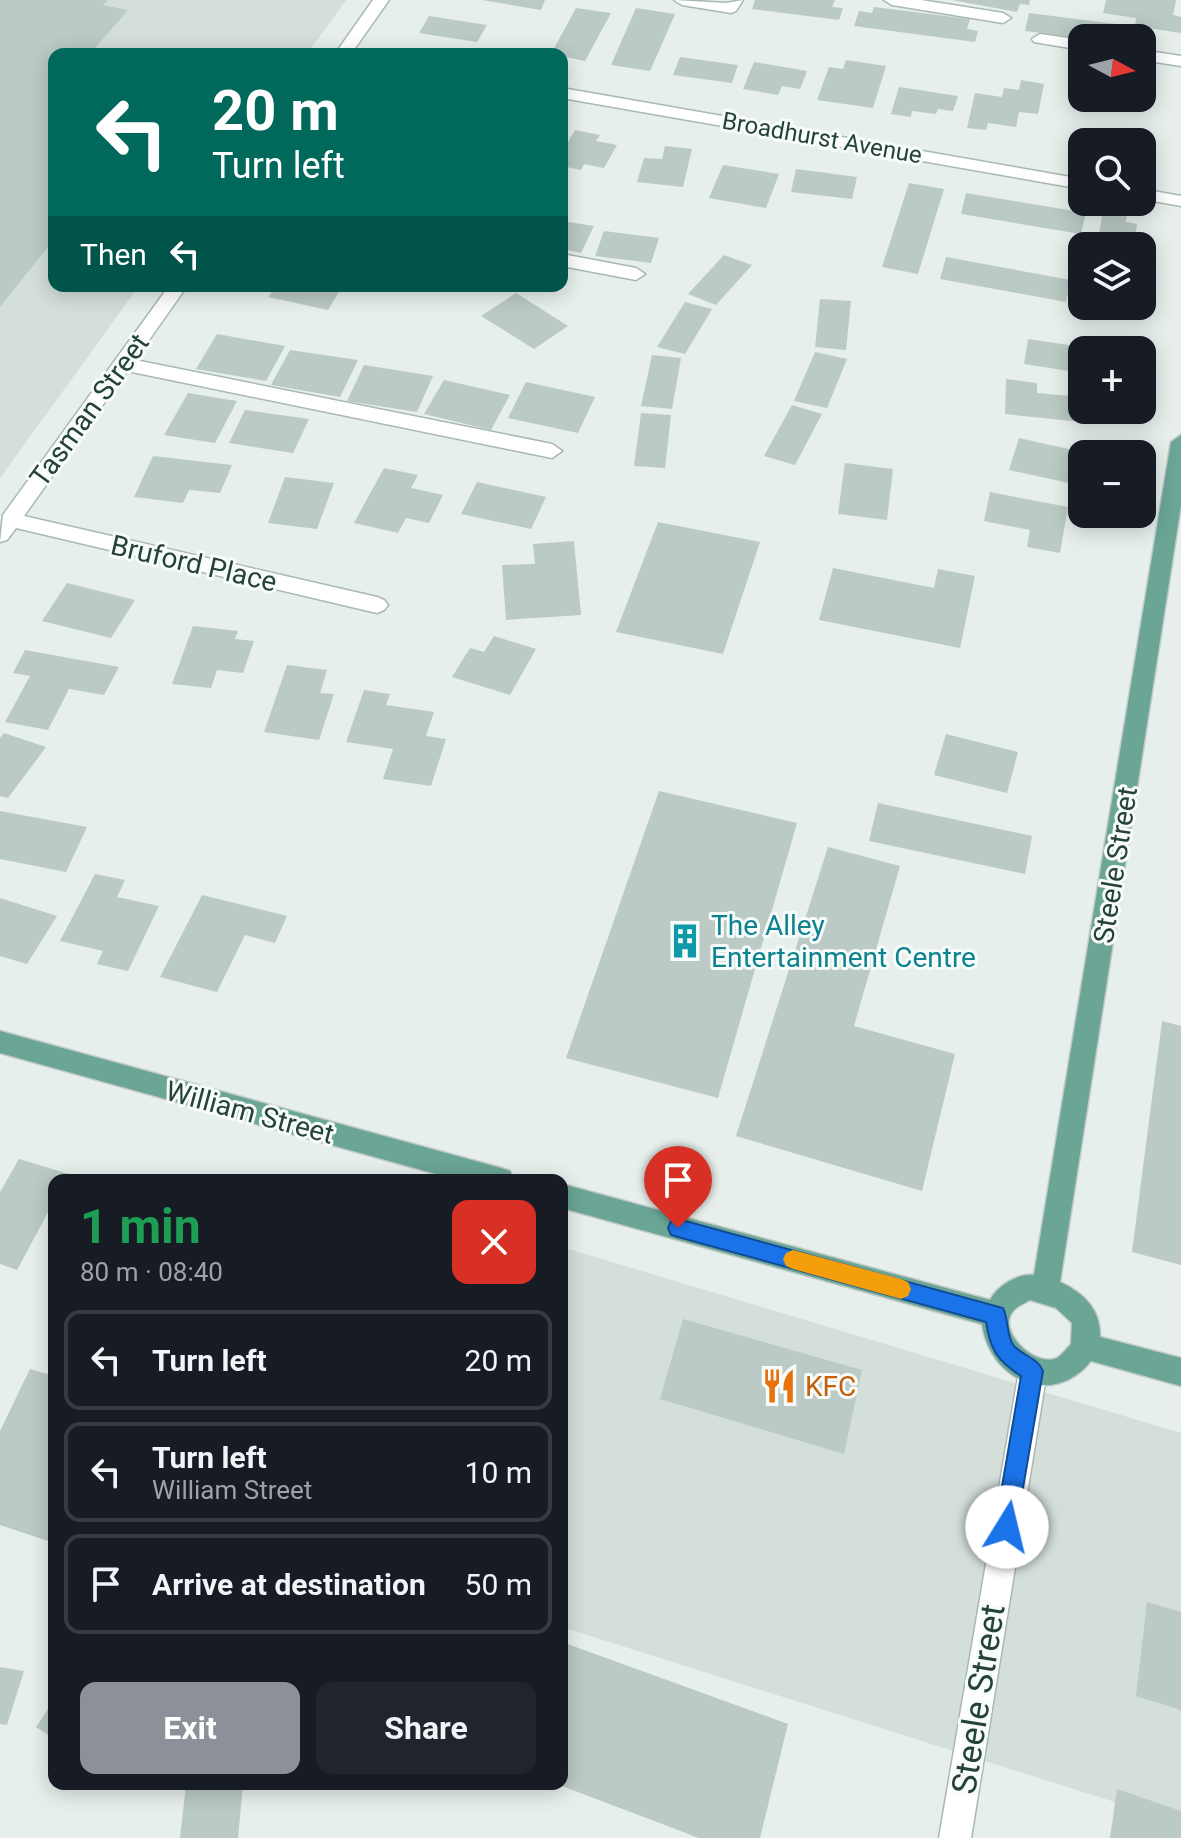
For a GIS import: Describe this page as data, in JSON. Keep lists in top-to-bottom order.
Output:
{
  "streets": {
    "main road": ["Steele Street", "William Street"],
    "street": ["Broadhurst Avenue", "Tasman Street", "Bruford Place"]
  },
  "crossings": [
    ["Tasman Street", "Bruford Place"]
  ],
  "places": {
    "building": ["The Alley Entertainment Centre"],
    "restaurant": ["KFC"]
  },
  "north": "right",
  "page": {
    "map_buttons": ["+", "−"],
    "turn": ["20 m", "Turn left"],
    "then": "Then",
    "heading": ["1 min", "80 m · 08:40"],
    "list": [
      {
        "name": "Turn left",
        "value": "20 m"
      },
      {
        "name": "Turn left",
        "note": "William Street",
        "value": "10 m"
      },
      {
        "name": "Arrive at destination",
        "value": "50 m"
      }
    ],
    "buttons": ["Exit", "Share"]
  }
}
